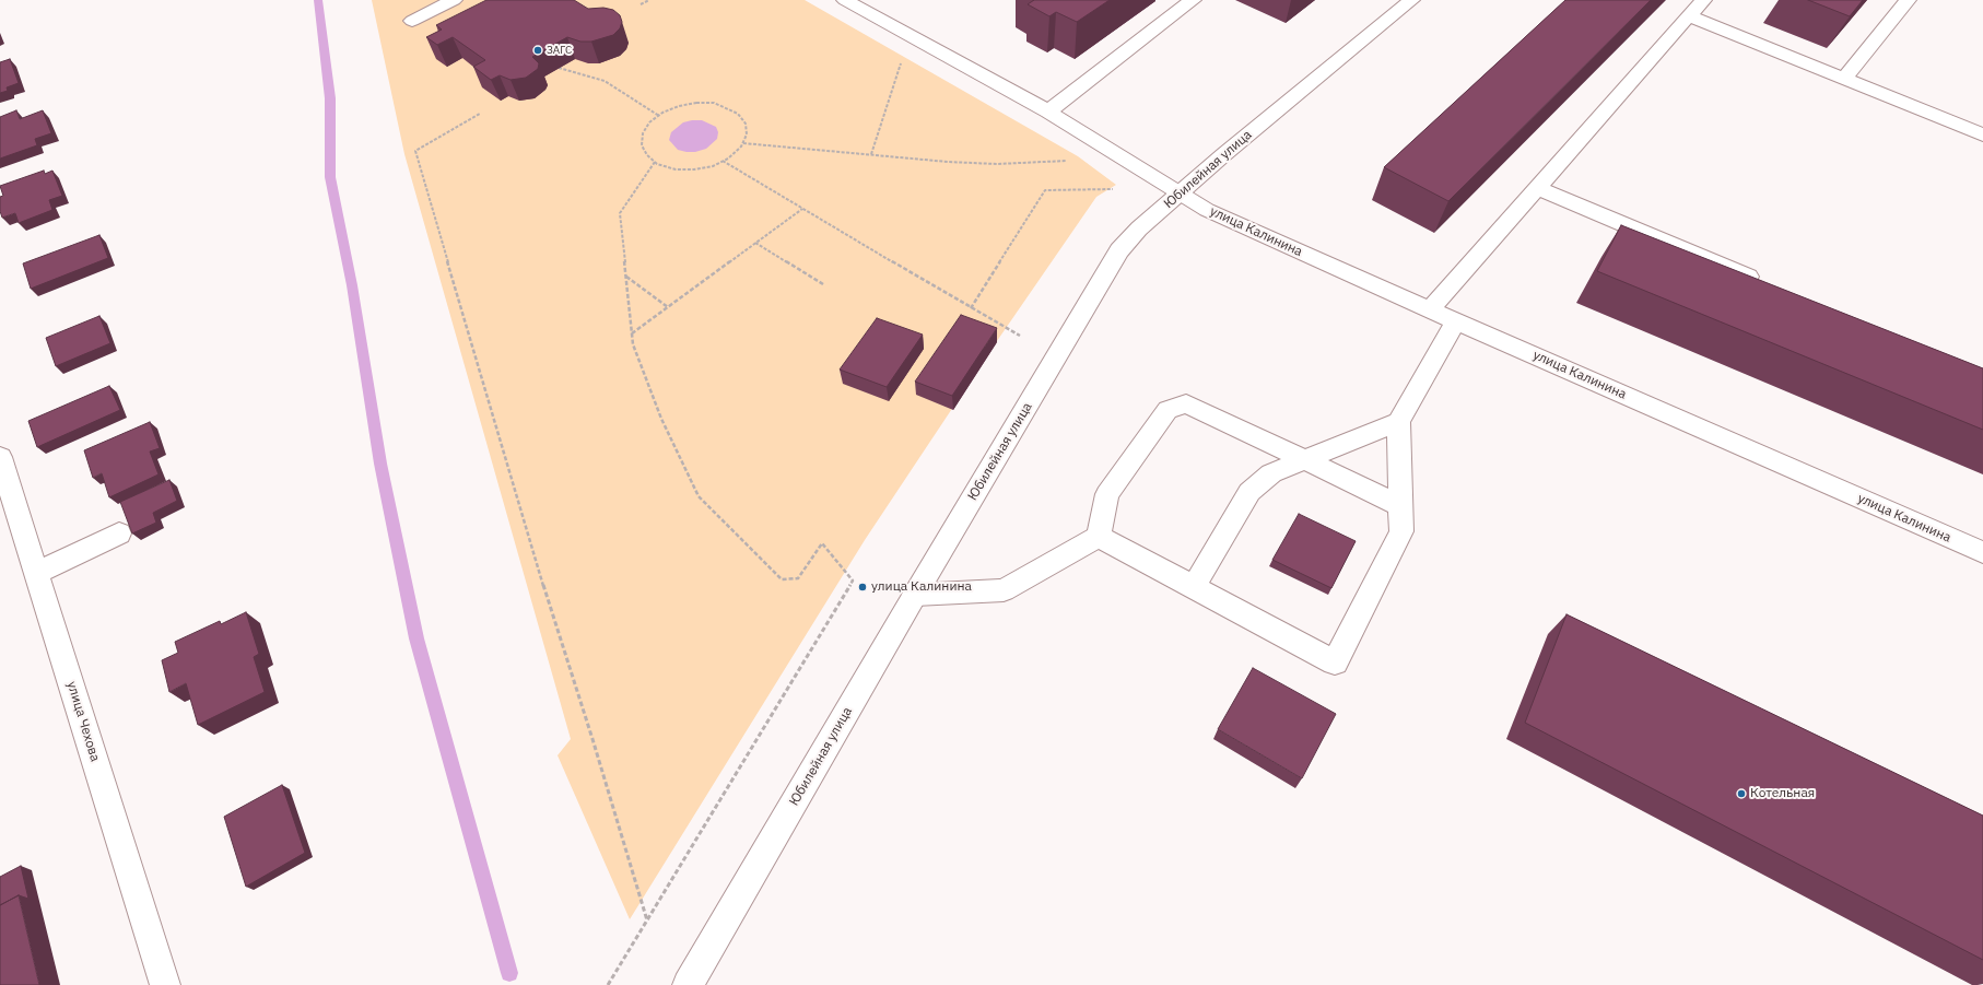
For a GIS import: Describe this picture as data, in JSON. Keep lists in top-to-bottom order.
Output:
{
  "streets": {
    "street": ["Юбилейная улица", "улица Калинина", "улица Чехова"]
  },
  "crossings": [
    ["Юбилейная улица", "улица Калинина"]
  ],
  "places": ["ЗАГС", "улица Калинина", "Котельная"]
}
